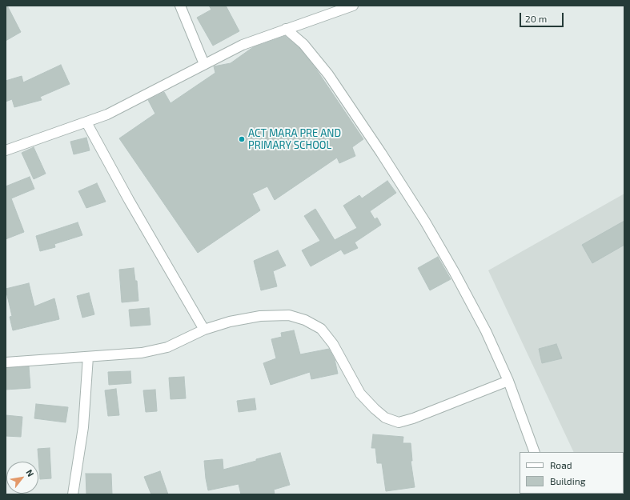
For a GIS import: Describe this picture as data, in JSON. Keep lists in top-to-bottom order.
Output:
{
  "places": ["ACT MARA PRE AND PRIMARY SCHOOL"],
  "legend": ["Road", "Building"],
  "scale_bar": "20 m",
  "north": "top right"
}
